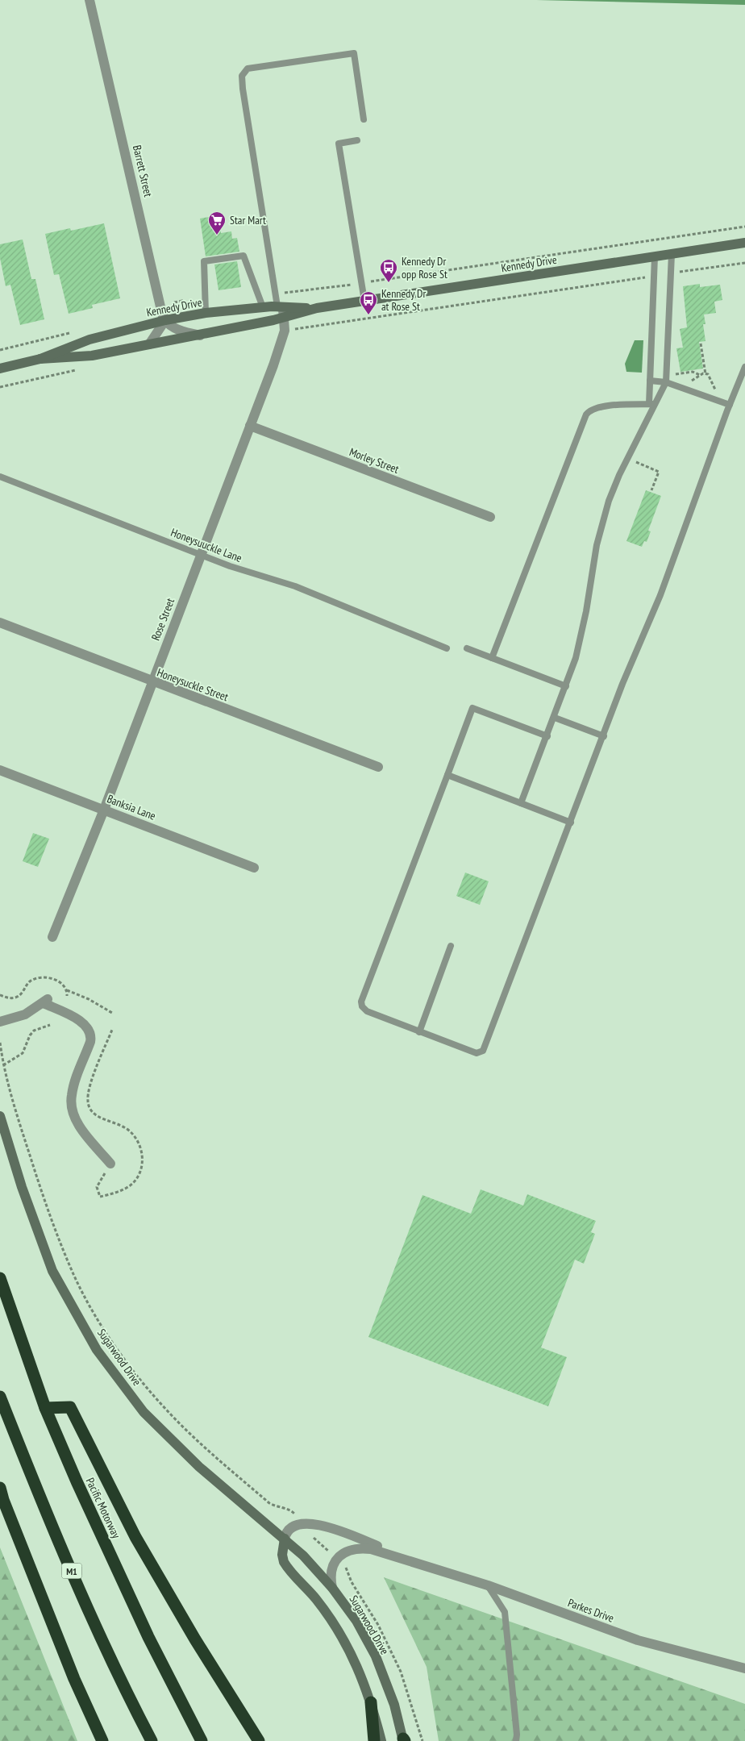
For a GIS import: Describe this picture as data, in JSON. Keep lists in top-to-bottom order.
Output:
{
  "streets": {
    "highway": ["Pacific Motorway", "M1"],
    "street": [
      "Barrett Street",
      "Kennedy Drive",
      "Morley Street",
      "Rose Street",
      "Honeysuckle Street",
      "Banksia Lane",
      "Sugarwood Drive",
      "Parkes Drive"
    ],
    "lane": ["Honeysuuckle Lane"]
  },
  "crossings": [
    ["Barrett Street", "Kennedy Drive"],
    ["Kennedy Drive", "Rose Street"],
    ["Morley Street", "Rose Street"],
    ["Honeysuuckle Lane", "Rose Street"],
    ["Rose Street", "Honeysuckle Street"],
    ["Rose Street", "Banksia Lane"]
  ],
  "places": {
    "supermarket": ["Star Mart"],
    "bus stop": ["Kennedy Dr opp Rose St", "Kennedy Dr at Rose St"]
  }
}
